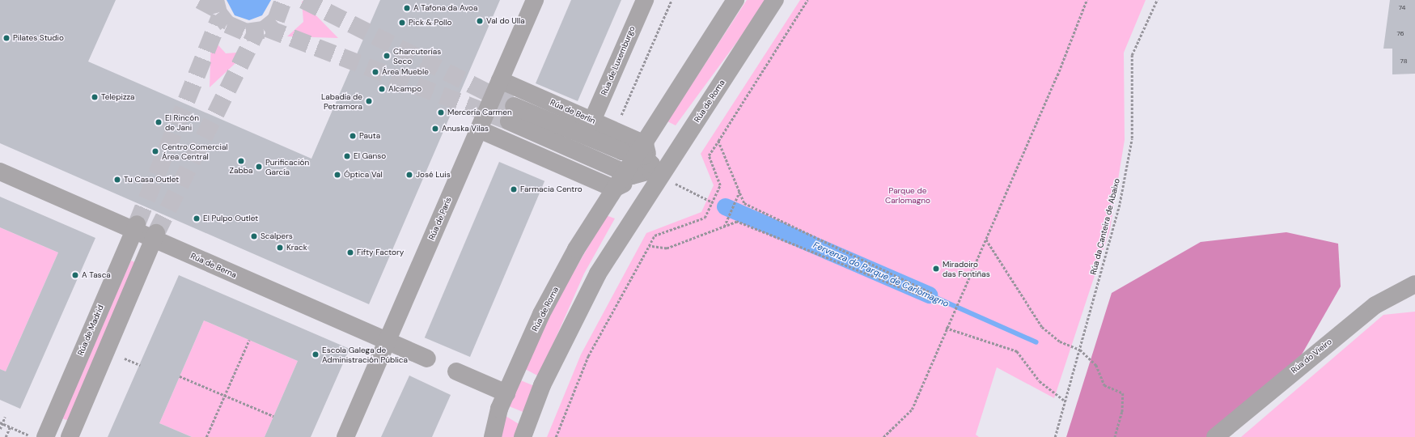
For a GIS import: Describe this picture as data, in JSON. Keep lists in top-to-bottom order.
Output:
{
  "streets": {
    "street": [
      "Rúa de Luxemburgo",
      "Rúa de Roma",
      "Rúa de Berlín",
      "Rúa de París",
      "Rúa de Berna",
      "Rúa de Madrid",
      "Rúa do Vieiro"
    ],
    "path": ["Rúa da Canteira de Abaixo"]
  },
  "crossings": [
    ["Rúa de Luxemburgo", "Rúa de Berlín"],
    ["Rúa de Roma", "Rúa de Berlín"],
    ["Rúa de Berlín", "Rúa de París"],
    ["Rúa de París", "Rúa de Berna"],
    ["Rúa de Berna", "Rúa de Madrid"]
  ],
  "water": ["Fervenza do Parque de Carlomagno"],
  "parks": ["Parque de Carlomagno"],
  "places": [
    "A Tafona da Avoa",
    "Val do Ulla",
    "Pick & Pollo",
    "Pilates Studio",
    "Charcuterías Seco",
    "Área Mueble",
    "Alcampo",
    "Telepizza",
    "Labadía de Petramora",
    "Mercería Carmen",
    "El Rincón de Jani",
    "Anuska Vilas",
    "Pauta",
    "Centro Comercial Área Central",
    "El Ganso",
    "Zabba",
    "Purificación García",
    "Óptica Val",
    "José Luis",
    "Tu Casa Outlet",
    "Farmacia Centro",
    "El Pulpo Outlet",
    "Scalpers",
    "Krack",
    "Fifty Factory",
    "Miradoiro das Fontiñas",
    "A Tasca",
    "Escola Galega de Administración Pública"
  ],
  "house_numbers": ["74", "76", "78"]
}
